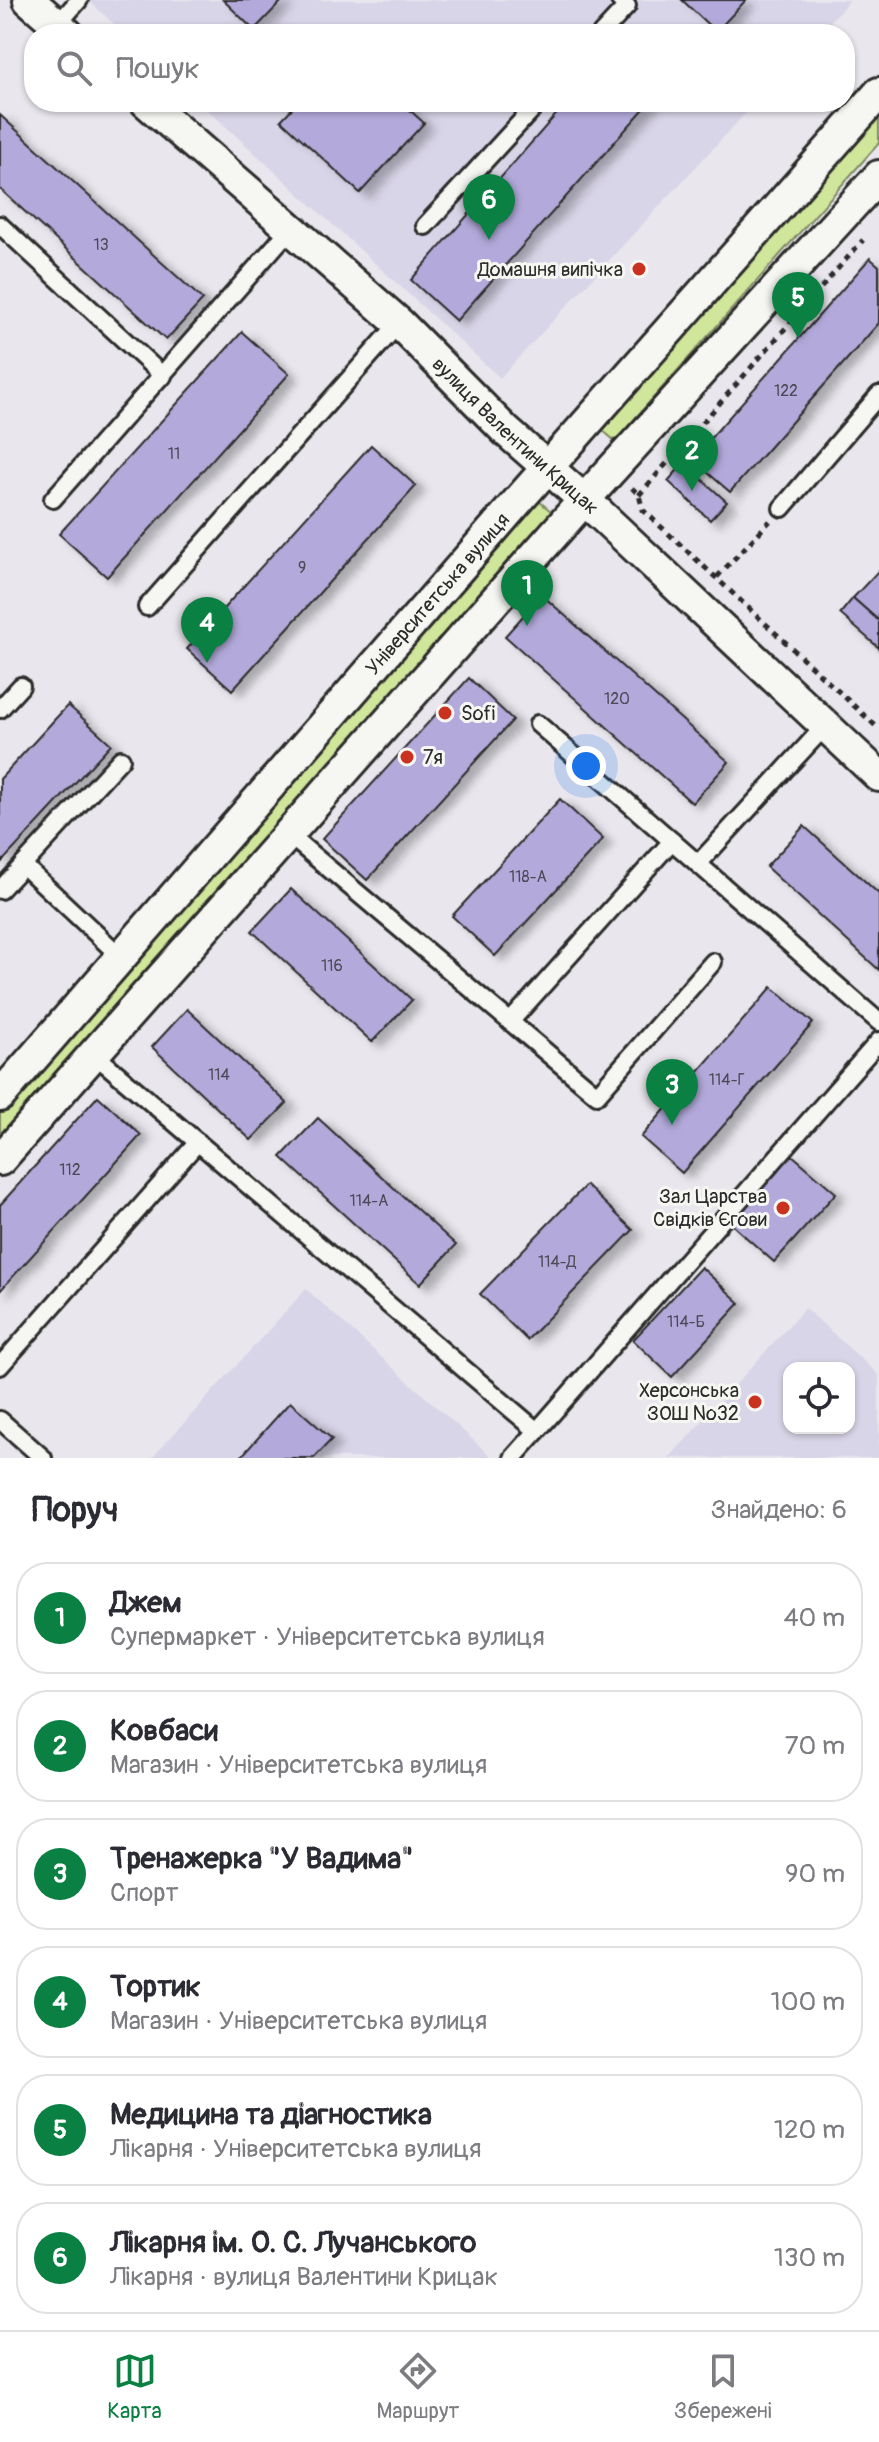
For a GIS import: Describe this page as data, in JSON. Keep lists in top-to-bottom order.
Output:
{
  "streets": {
    "street": ["вулиця Валентини Крицак", "Університетська вулиця"]
  },
  "crossings": [
    ["вулиця Валентини Крицак", "Університетська вулиця"]
  ],
  "places": [
    "Домашня випічка",
    "Sofi",
    "7я",
    "Зал Царства Свідків Єгови",
    "Херсонська ЗОШ №32"
  ],
  "house_numbers": [
    "13",
    "122",
    "11",
    "9",
    "120",
    "118-А",
    "116",
    "114",
    "114-Г",
    "112",
    "114-А",
    "114-Д",
    "114-Б"
  ],
  "page": {
    "search": "Пошук",
    "pins": [
      "6",
      "5",
      "2",
      "1",
      "4",
      "3"
    ],
    "heading": ["Поруч", "Знайдено: 6"],
    "list": [
      {
        "mark": "1",
        "name": "Джем",
        "note": "Супермаркет · Університетська вулиця",
        "value": "40 m"
      },
      {
        "mark": "2",
        "name": "Ковбаси",
        "note": "Магазин · Університетська вулиця",
        "value": "70 m"
      },
      {
        "mark": "3",
        "name": "Тренажерка \"У Вадима\"",
        "note": "Спорт",
        "value": "90 m"
      },
      {
        "mark": "4",
        "name": "Тортик",
        "note": "Магазин · Університетська вулиця",
        "value": "100 m"
      },
      {
        "mark": "5",
        "name": "Медицина та діагностика",
        "note": "Лікарня · Університетська вулиця",
        "value": "120 m"
      },
      {
        "mark": "6",
        "name": "Лікарня ім. О. С. Лучанського",
        "note": "Лікарня · вулиця Валентини Крицак",
        "value": "130 m"
      }
    ],
    "nav": ["Карта", "Маршрут", "Збережені"]
  }
}
